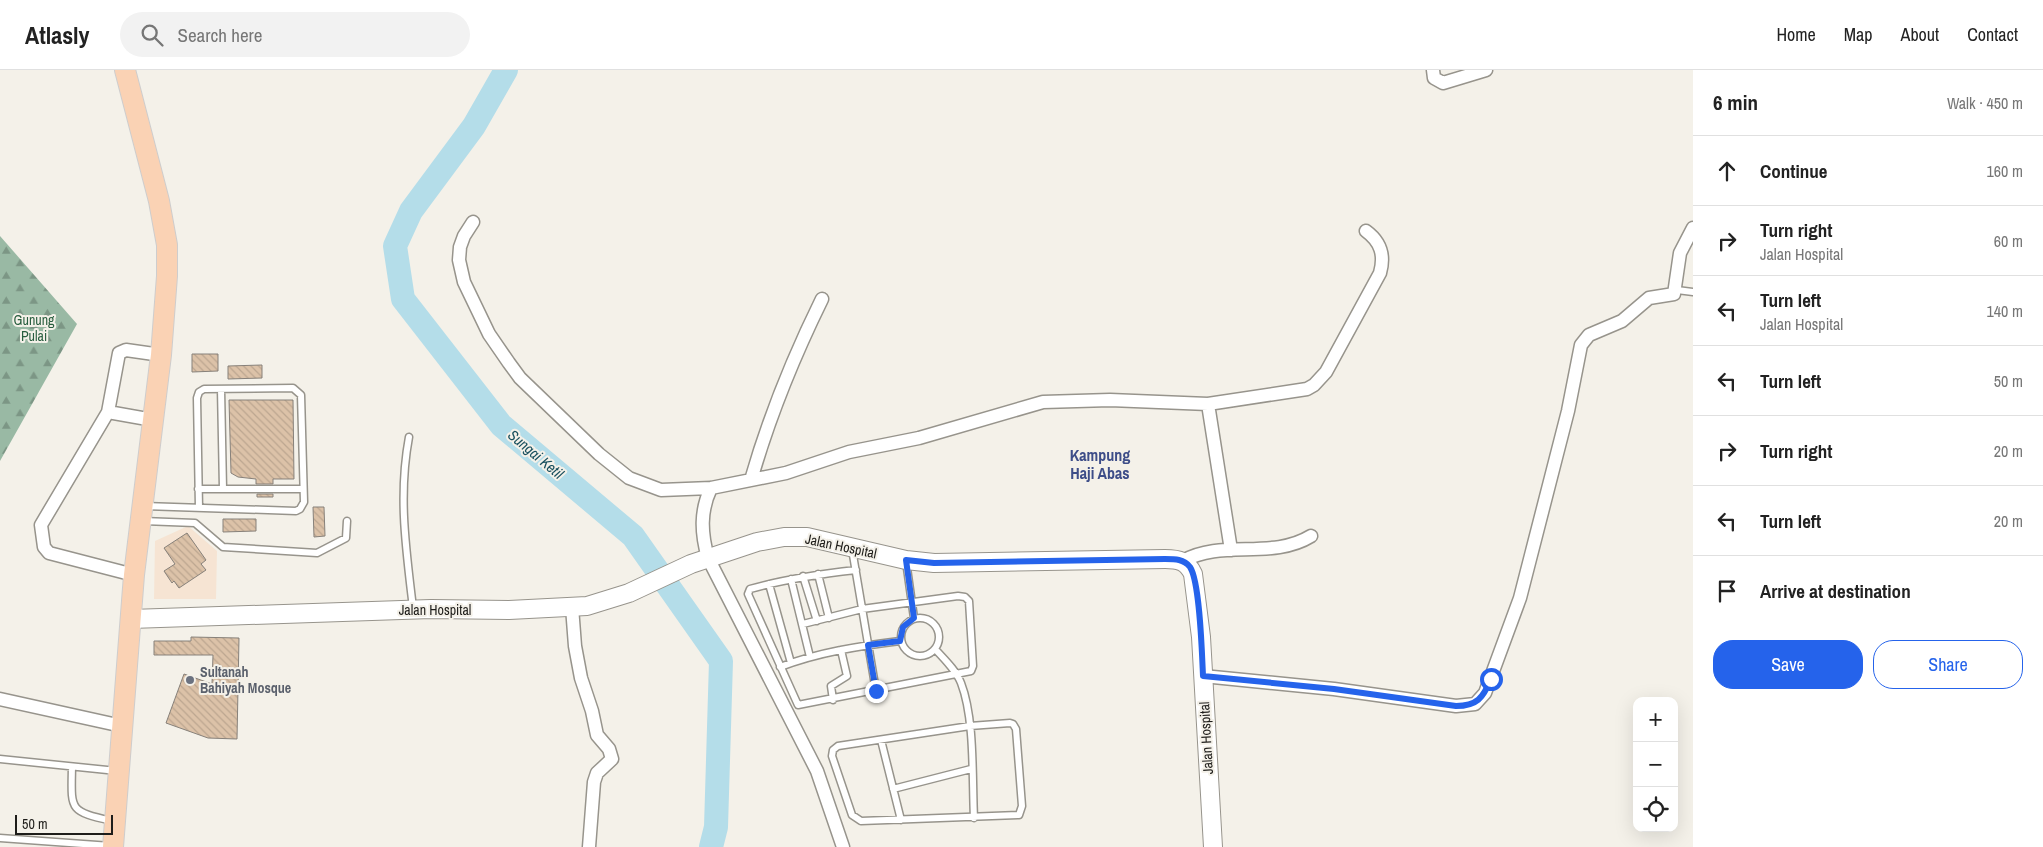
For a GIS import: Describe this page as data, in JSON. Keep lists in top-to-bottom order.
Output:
{
  "streets": {
    "main road": ["Jalan Hospital"]
  },
  "districts": ["Kampung Haji Abas"],
  "water": ["Sungai Ketil"],
  "parks": ["Gunung Pulai"],
  "places": ["Sultanah Bahiyah Mosque"],
  "scale_bar": "50 m",
  "page": {
    "header": "Atlasly",
    "search": "Search here",
    "nav": [
      "Home",
      "Map",
      "About",
      "Contact"
    ],
    "heading": ["6 min", "Walk · 450 m"],
    "list": [
      ["Continue", "160 m"],
      ["Turn right", "Jalan Hospital", "60 m"],
      ["Turn left", "Jalan Hospital", "140 m"],
      ["Turn left", "50 m"],
      ["Turn right", "20 m"],
      ["Turn left", "20 m"],
      "Arrive at destination"
    ],
    "buttons": ["Save", "Share"],
    "map_buttons": ["+", "−"],
    "scale": "50 m"
  }
}
